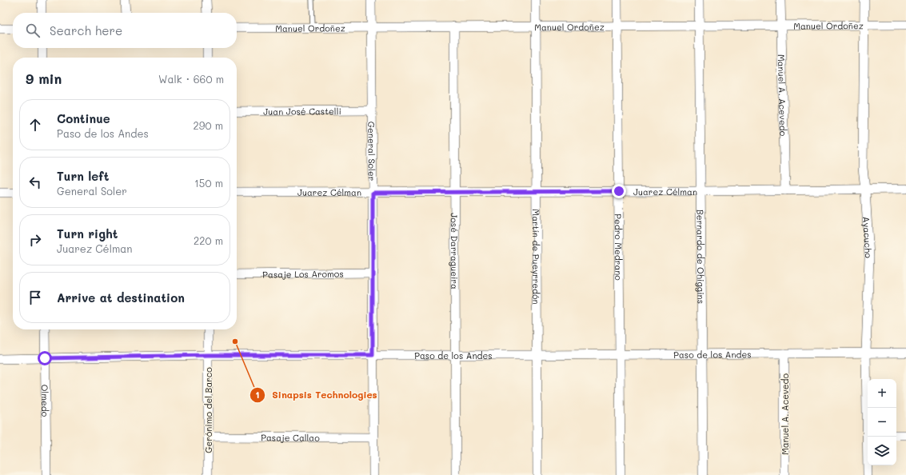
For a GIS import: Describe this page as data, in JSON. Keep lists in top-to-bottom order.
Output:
{
  "streets": {
    "street": [
      "Manuel Ordoñez",
      "Manuel A. Acevedo",
      "Juan José Castelli",
      "General Soler",
      "Juarez Célman",
      "Ayacucho",
      "Pedro Medrano",
      "José Darragueira",
      "Martín de Pueyrredón",
      "Bernardo de Ohiggins",
      "Pasaje Los Aromos",
      "Paso de los Andes",
      "Olmedo",
      "Gerónimo del Barco",
      "Pasaje Callao"
    ]
  },
  "crossings": [
    ["Manuel Ordoñez", "Manuel A. Acevedo"],
    ["Manuel Ordoñez", "General Soler"],
    ["Manuel Ordoñez", "Ayacucho"],
    ["Manuel Ordoñez", "Pedro Medrano"],
    ["Manuel Ordoñez", "José Darragueira"],
    ["Manuel Ordoñez", "Martín de Pueyrredón"],
    ["Manuel Ordoñez", "Bernardo de Ohiggins"],
    ["Manuel A. Acevedo", "Juarez Célman"],
    ["Manuel A. Acevedo", "Paso de los Andes"],
    ["Juan José Castelli", "General Soler"],
    ["General Soler", "Juarez Célman"],
    ["General Soler", "Pasaje Los Aromos"],
    ["General Soler", "Paso de los Andes"],
    ["General Soler", "Pasaje Callao"],
    ["Juarez Célman", "Ayacucho"],
    ["Juarez Célman", "Pedro Medrano"],
    ["Juarez Célman", "José Darragueira"],
    ["Juarez Célman", "Martín de Pueyrredón"],
    ["Juarez Célman", "Bernardo de Ohiggins"],
    ["Ayacucho", "Paso de los Andes"],
    ["Pedro Medrano", "Paso de los Andes"],
    ["José Darragueira", "Paso de los Andes"],
    ["Martín de Pueyrredón", "Paso de los Andes"],
    ["Bernardo de Ohiggins", "Paso de los Andes"],
    ["Paso de los Andes", "Olmedo"],
    ["Paso de los Andes", "Gerónimo del Barco"],
    ["Gerónimo del Barco", "Pasaje Callao"]
  ],
  "places": ["Sinapsis Technologies"],
  "page": {
    "search": "Search here",
    "heading": ["9 min", "Walk · 660 m"],
    "list": [
      ["Continue", "Paso de los Andes", "290 m"],
      ["Turn left", "General Soler", "150 m"],
      ["Turn right", "Juarez Célman", "220 m"],
      "Arrive at destination"
    ],
    "map_buttons": ["+", "−"]
  }
}
